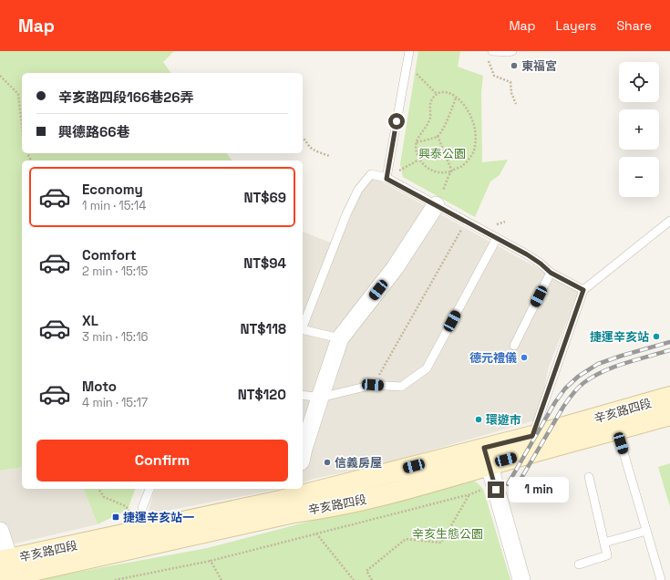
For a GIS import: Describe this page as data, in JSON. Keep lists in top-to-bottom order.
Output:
{
  "streets": {
    "main road": ["辛亥路四段"]
  },
  "parks": ["興泰公園", "辛亥生態公園"],
  "places": {
    "other": [
      "東福宮",
      "捷運辛亥站",
      "德元禮儀",
      "環遊市",
      "信義房屋"
    ],
    "transit": ["捷運辛亥站一"]
  },
  "page": {
    "header": "Map",
    "nav": ["Map", "Layers", "Share"],
    "map_buttons": ["+", "−"],
    "banner": ["辛亥路四段166巷26弄", "興德路66巷"],
    "list": [
      {
        "name": "Economy",
        "note": "1 min · 15:14",
        "value": "NT$69"
      },
      {
        "name": "Comfort",
        "note": "2 min · 15:15",
        "value": "NT$94"
      },
      {
        "name": "XL",
        "note": "3 min · 15:16",
        "value": "NT$118"
      },
      {
        "name": "Moto",
        "note": "4 min · 15:17",
        "value": "NT$120"
      }
    ],
    "buttons": "Confirm",
    "bubble": "1 min"
  }
}
